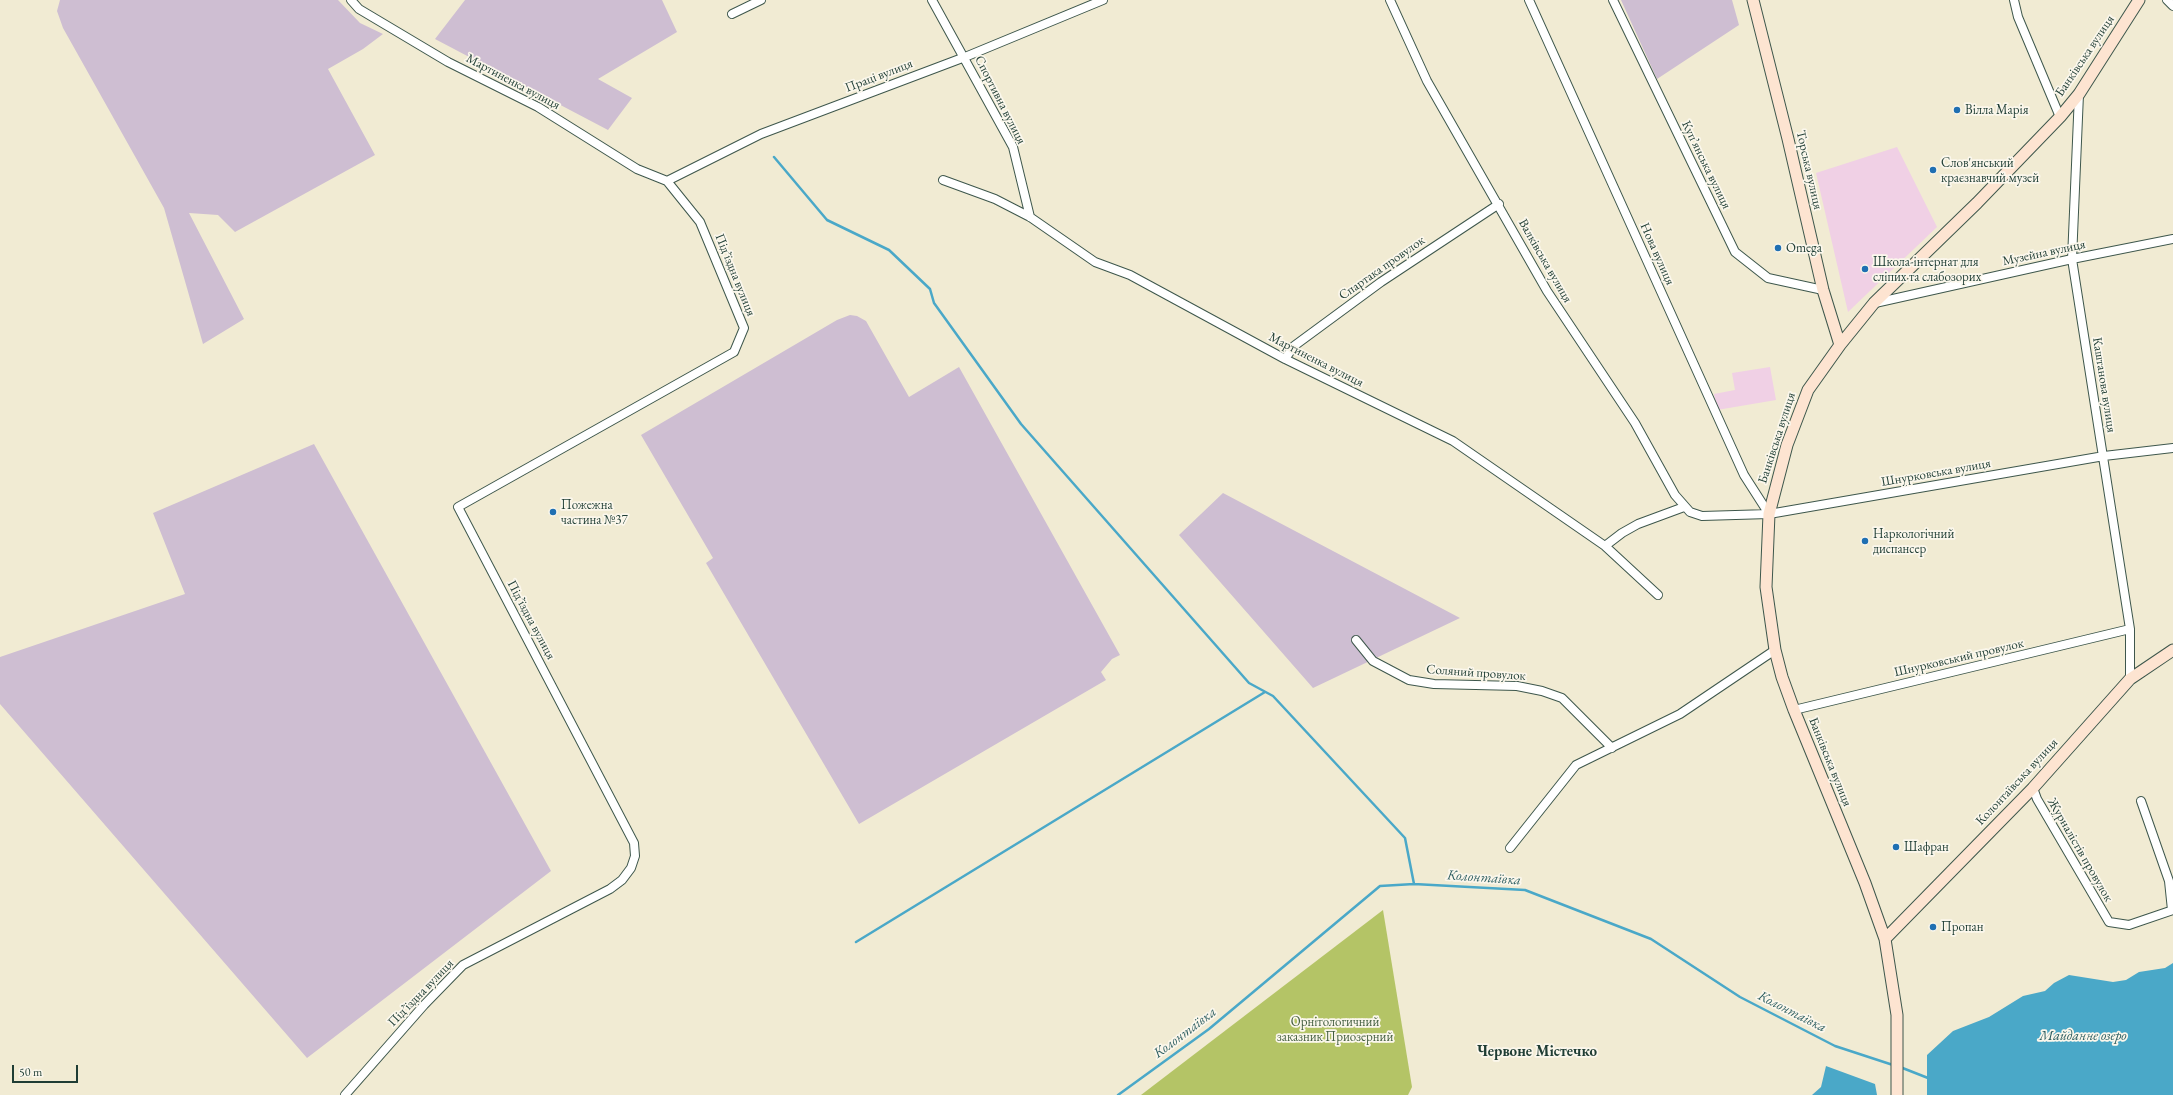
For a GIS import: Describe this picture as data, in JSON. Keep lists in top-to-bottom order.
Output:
{
  "streets": {
    "main road": ["Банківська вулиця", "Торська вулиця", "Колонтаївська вулиця"],
    "street": [
      "Праці вулиця",
      "Мартиненка вулиця",
      "Спортивна вулиця",
      "Куп’янська вулиця",
      "Музейна вулиця",
      "Нова вулиця",
      "Валківська вулиця",
      "Спартака провулок",
      "Під’їздна вулиця",
      "Каштанова вулиця",
      "Шнурковська вулиця",
      "Шнурковський провулок",
      "Соляний провулок",
      "Журналістів провулок"
    ]
  },
  "crossings": [
    ["Банківська вулиця", "Торська вулиця"],
    ["Банківська вулиця", "Музейна вулиця"],
    ["Банківська вулиця", "Нова вулиця"],
    ["Банківська вулиця", "Каштанова вулиця"],
    ["Банківська вулиця", "Шнурковська вулиця"],
    ["Банківська вулиця", "Шнурковський провулок"],
    ["Банківська вулиця", "Колонтаївська вулиця"],
    ["Праці вулиця", "Мартиненка вулиця"],
    ["Праці вулиця", "Спортивна вулиця"],
    ["Праці вулиця", "Під’їздна вулиця"],
    ["Мартиненка вулиця", "Спортивна вулиця"],
    ["Мартиненка вулиця", "Спартака провулок"],
    ["Мартиненка вулиця", "Під’їздна вулиця"],
    ["Куп’янська вулиця", "Торська вулиця"],
    ["Музейна вулиця", "Каштанова вулиця"],
    ["Нова вулиця", "Шнурковська вулиця"],
    ["Валківська вулиця", "Спартака провулок"],
    ["Валківська вулиця", "Шнурковська вулиця"],
    ["Каштанова вулиця", "Шнурковська вулиця"],
    ["Каштанова вулиця", "Шнурковський провулок"],
    ["Каштанова вулиця", "Колонтаївська вулиця"],
    ["Колонтаївська вулиця", "Журналістів провулок"]
  ],
  "districts": ["Червоне Містечко"],
  "water": ["Колонтаївка", "Майданне озеро"],
  "parks": ["Орнiтологичний заказник Приозерний"],
  "places": [
    "Вілла Марія",
    "Слов'янський краєзнавчий музей",
    "Omega",
    "Школа-інтернат для сліпих та слабозорих",
    "Пожежна частина №37",
    "Наркологічний диспансер",
    "Шафран",
    "Пропан"
  ],
  "scale_bar": "50 m"
}
